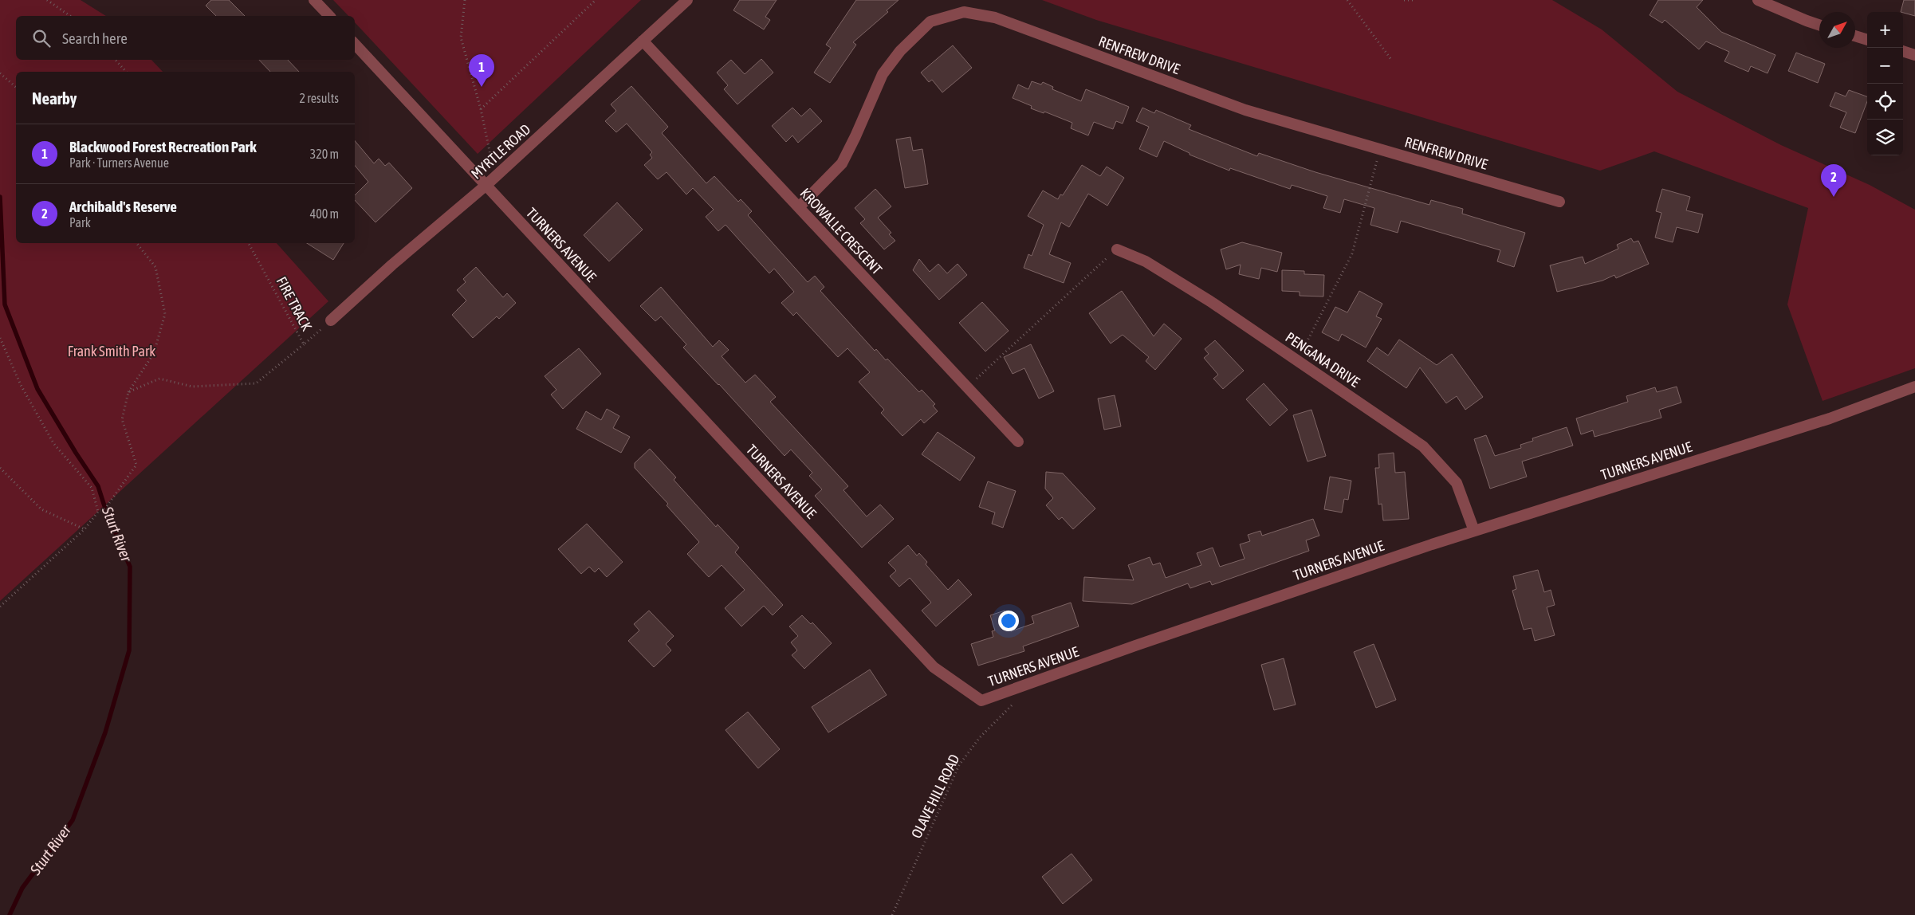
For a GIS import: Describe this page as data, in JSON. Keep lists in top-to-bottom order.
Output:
{
  "streets": {
    "street": [
      "RENFREW DRIVE",
      "MYRTLE ROAD",
      "KROWALLE CRESCENT",
      "TURNERS AVENUE",
      "PENGANA DRIVE"
    ],
    "path": ["FIRE TRACK", "OLAVE HILL ROAD"]
  },
  "crossings": [
    ["RENFREW DRIVE", "KROWALLE CRESCENT"],
    ["MYRTLE ROAD", "KROWALLE CRESCENT"],
    ["MYRTLE ROAD", "TURNERS AVENUE"],
    ["MYRTLE ROAD", "FIRE TRACK"],
    ["TURNERS AVENUE", "PENGANA DRIVE"]
  ],
  "water": ["Sturt River"],
  "parks": ["Frank Smith Park"],
  "north": "top right",
  "page": {
    "map_buttons": ["+", "−"],
    "search": "Search here",
    "pins": ["1", "2"],
    "heading": ["Nearby", "2 results"],
    "list": [
      {
        "mark": "1",
        "name": "Blackwood Forest Recreation Park",
        "note": "Park · Turners Avenue",
        "value": "320 m"
      },
      {
        "mark": "2",
        "name": "Archibald's Reserve",
        "note": "Park",
        "value": "400 m"
      }
    ]
  }
}
